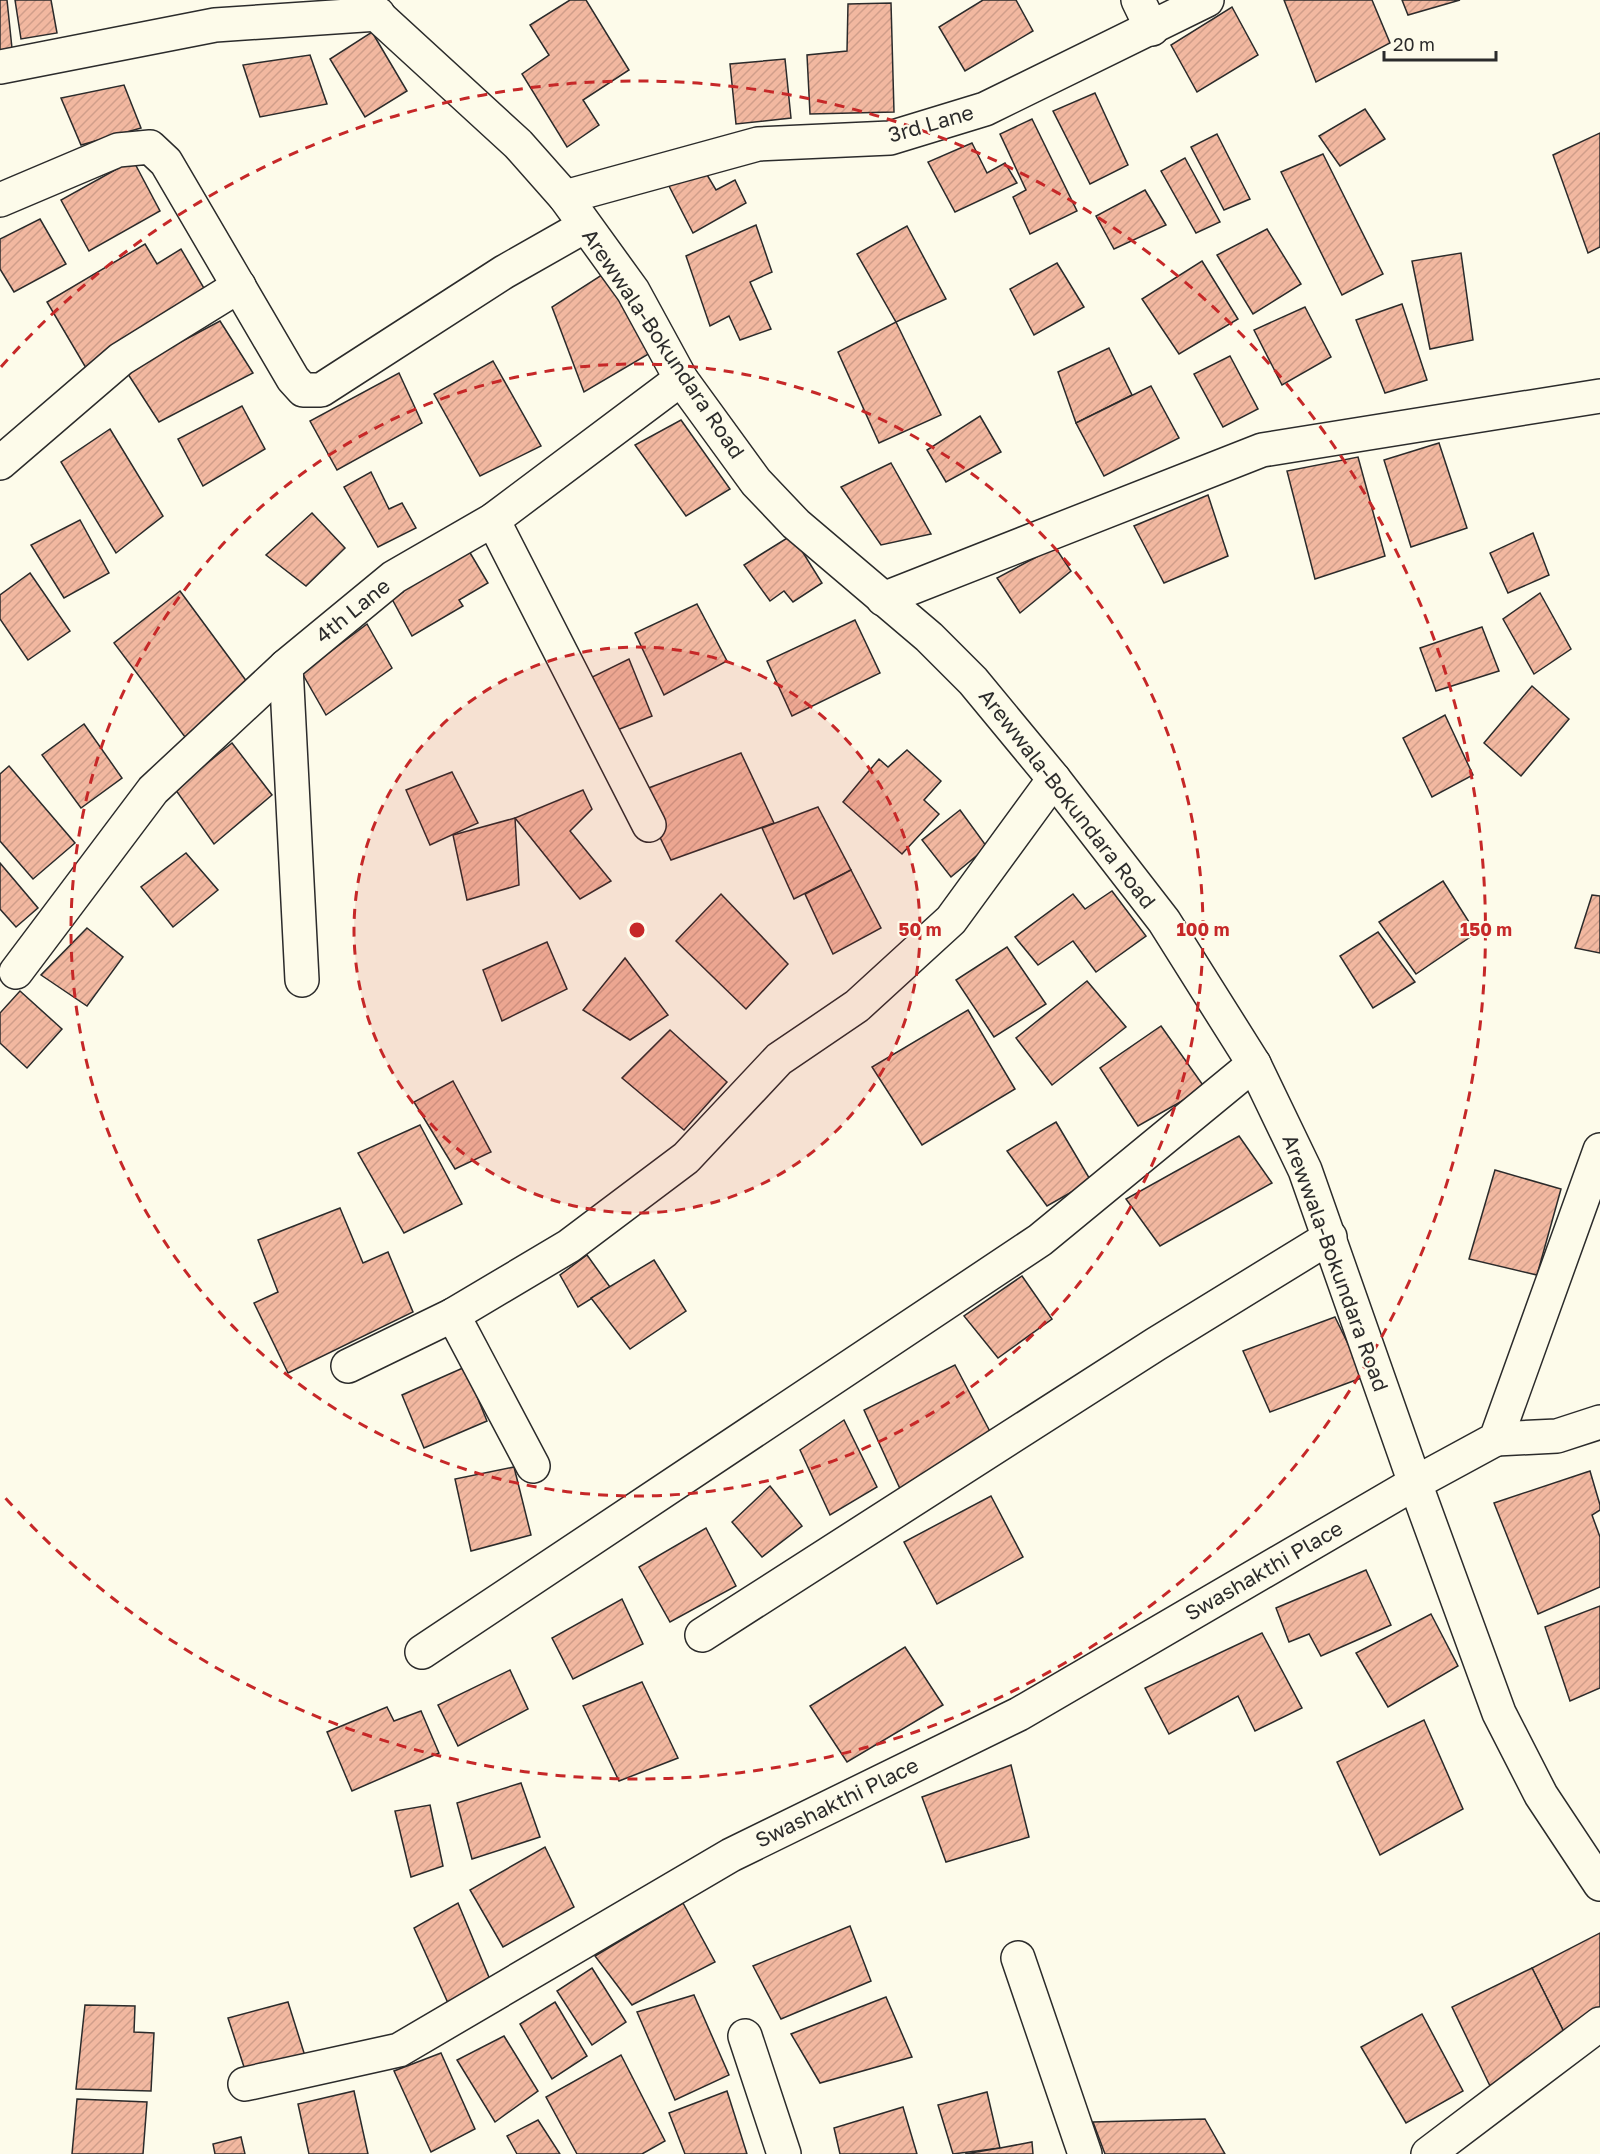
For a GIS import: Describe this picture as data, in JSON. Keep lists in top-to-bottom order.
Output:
{
  "streets": {
    "street": [
      "3rd Lane",
      "Arewwala-Bokundara Road",
      "4th Lane",
      "Swashakthi Place"
    ]
  },
  "crossings": [
    ["3rd Lane", "Arewwala-Bokundara Road"],
    ["Arewwala-Bokundara Road", "4th Lane"],
    ["Arewwala-Bokundara Road", "Swashakthi Place"]
  ],
  "scale_bar": "20 m",
  "rings": ["50 m", "100 m", "150 m"]
}
